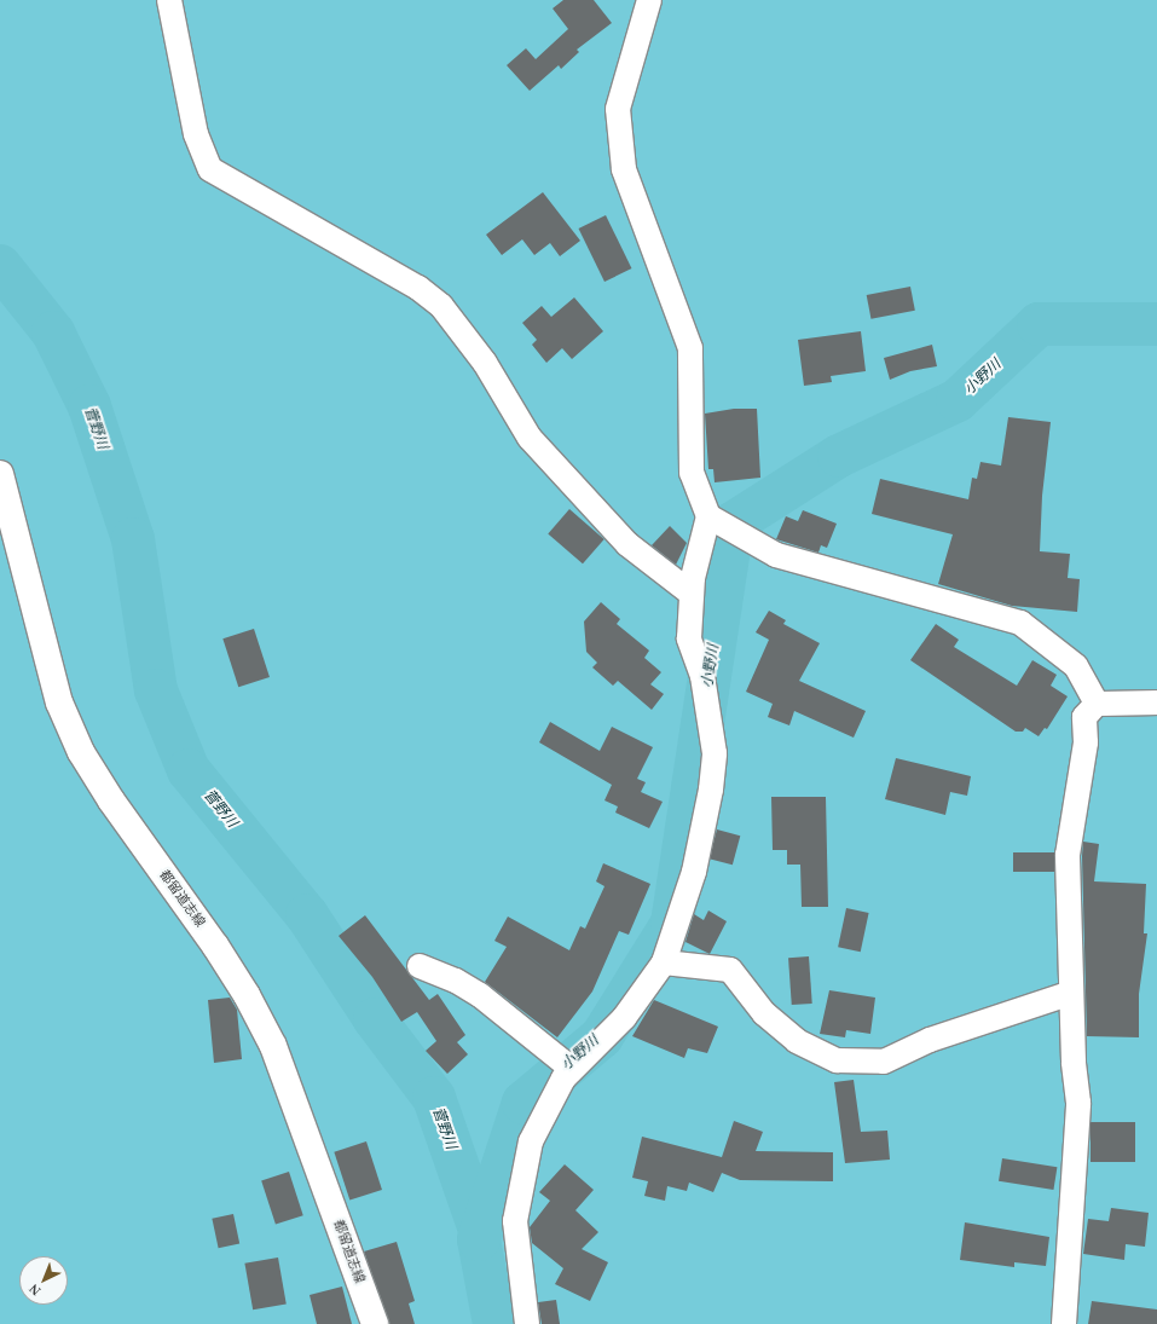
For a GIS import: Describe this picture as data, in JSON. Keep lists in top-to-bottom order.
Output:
{
  "streets": {
    "main road": ["都留道志線"]
  },
  "water": ["小野川", "菅野川"],
  "north": "bottom left"
}
